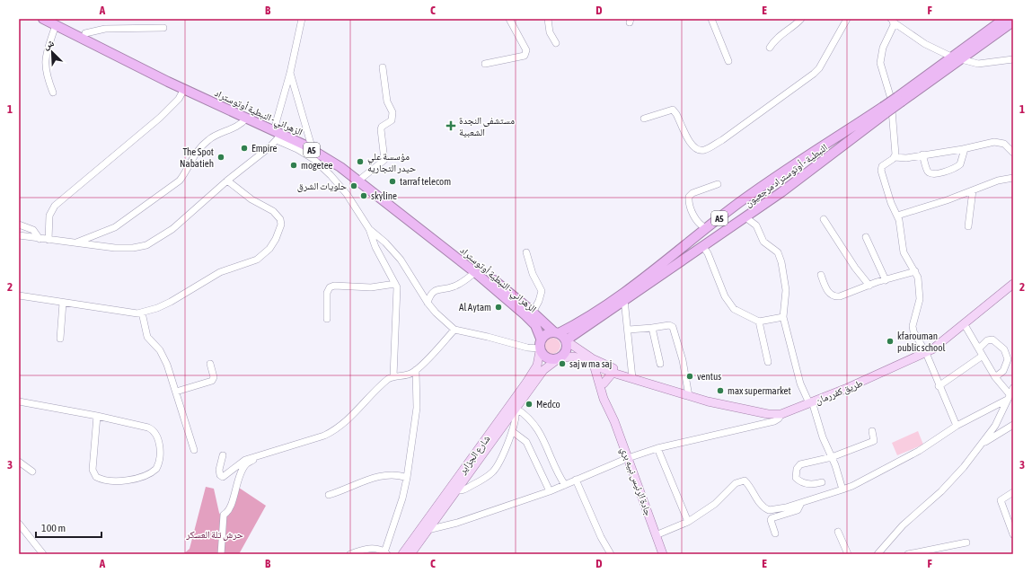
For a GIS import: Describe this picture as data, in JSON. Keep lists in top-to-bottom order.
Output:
{
  "streets": {
    "highway": ["الزهراني - النبطية أوتوستراد", "A5", "النبطية - أوتوستراد مرجعيون"],
    "main road": ["طريق كفررمان", "شارع الجزاير", "جادة الرئيس نبيه بري"]
  },
  "crossings": [
    ["الزهراني - النبطية أوتوستراد", "A5"],
    ["الزهراني - النبطية أوتوستراد", "النبطية - أوتوستراد مرجعيون"],
    ["الزهراني - النبطية أوتوستراد", "شارع الجزاير"],
    ["A5", "النبطية - أوتوستراد مرجعيون"],
    ["A5", "شارع الجزاير"],
    ["النبطية - أوتوستراد مرجعيون", "شارع الجزاير"]
  ],
  "parks": ["حرش تلة العسكر"],
  "places": {
    "health": ["مستشفى النجدة الشعبية"],
    "other": [
      "Empire",
      "The Spot Nabatieh",
      "مؤسسة علي حيدر التجاريه",
      "mogetee",
      "tarraf telecom",
      "حلويات الشرق",
      "skyline",
      "Al Aytam",
      "kfarouman public school",
      "saj w ma saj",
      "ventus",
      "max supermarket",
      "Medco"
    ]
  },
  "scale_bar": "100 m",
  "north": "top left",
  "grid": {
    "columns": [
      "A",
      "B",
      "C",
      "D",
      "E",
      "F"
    ],
    "rows": ["1", "2", "3"]
  }
}
